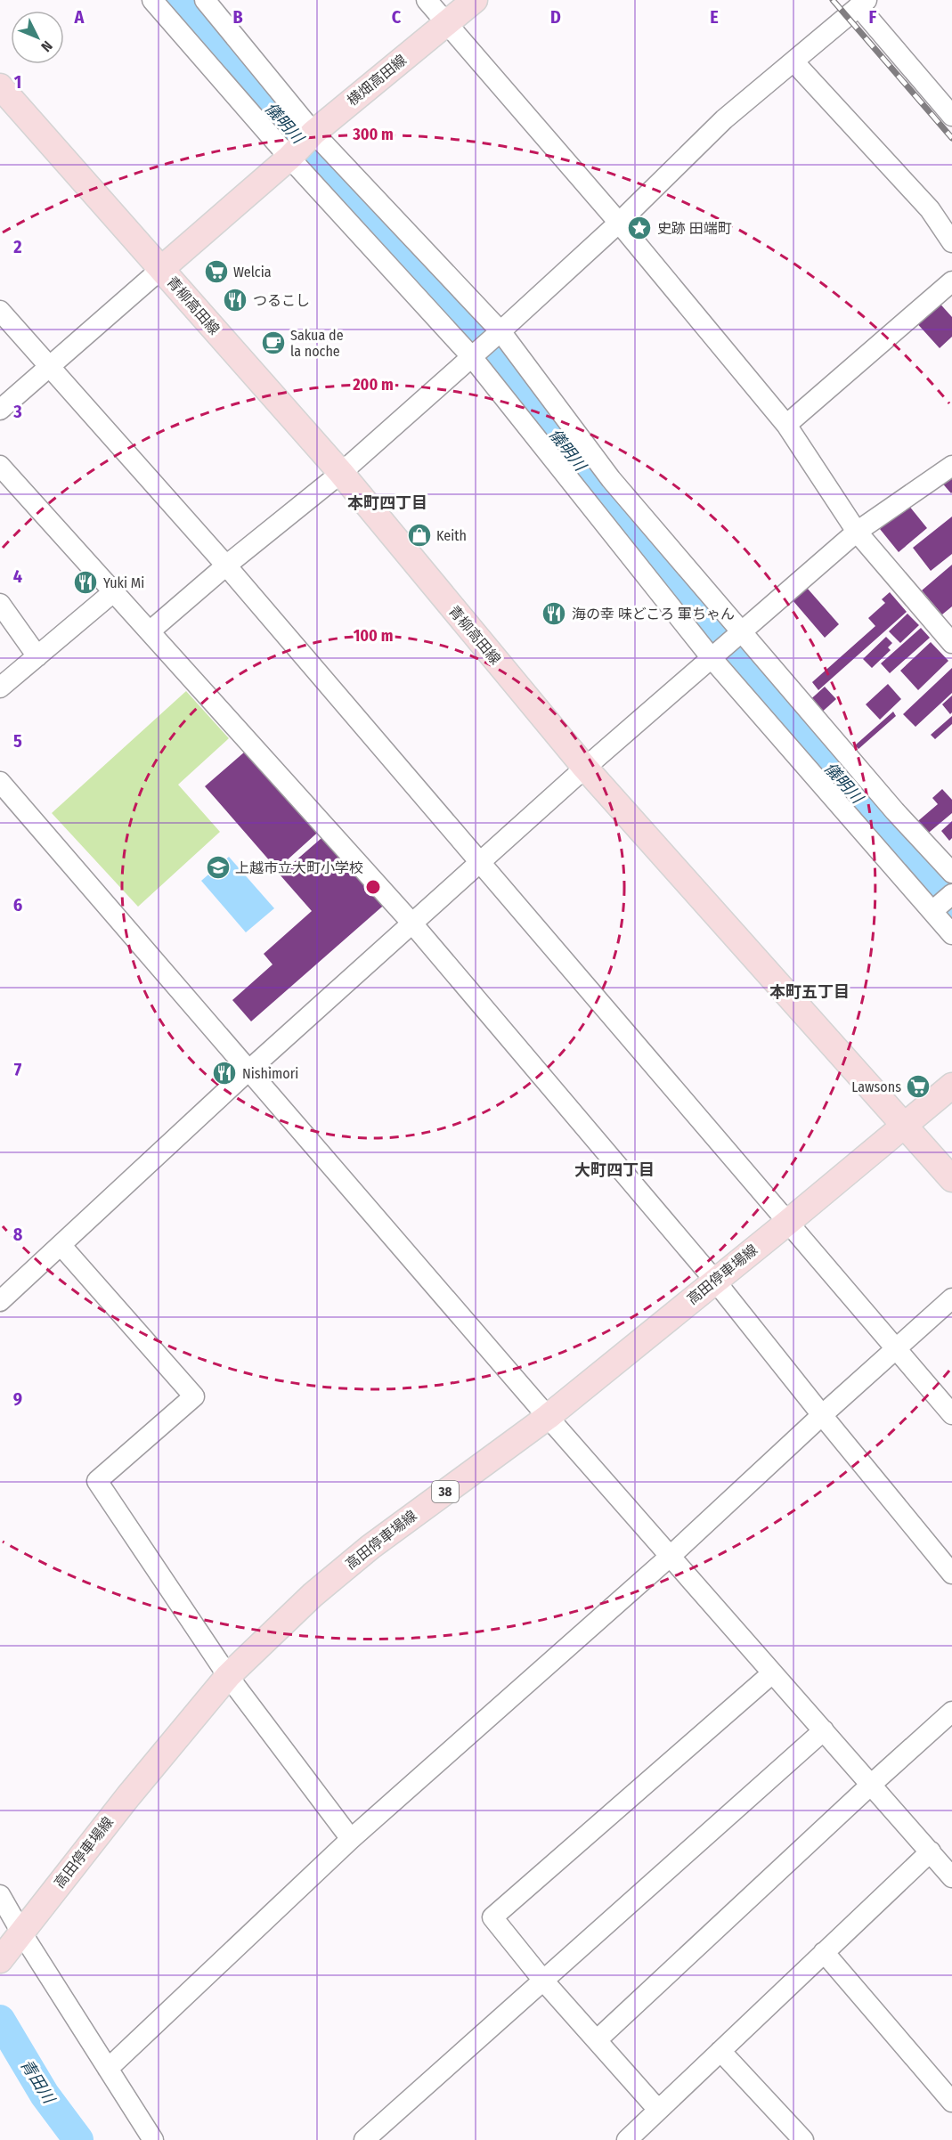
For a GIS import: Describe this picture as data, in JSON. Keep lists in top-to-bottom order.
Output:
{
  "streets": {
    "main road": [
      "横畑高田線",
      "青柳高田線",
      "高田停車場線",
      "38"
    ]
  },
  "crossings": [
    ["横畑高田線", "青柳高田線"],
    ["青柳高田線", "高田停車場線"]
  ],
  "districts": ["本町四丁目", "本町五丁目", "大町四丁目"],
  "water": ["儀明川", "青田川"],
  "places": {
    "place": ["史跡 田端町"],
    "supermarket": ["Welcia", "Lawsons"],
    "restaurant": [
      "つるこし",
      "Yuki Mi",
      "海の幸 味どころ 軍ちゃん",
      "Nishimori"
    ],
    "cafe": ["Sakua de la noche"],
    "shop": ["Keith"],
    "school or university": ["上越市立大町小学校"]
  },
  "north": "bottom right",
  "grid": {
    "columns": [
      "A",
      "B",
      "C",
      "D",
      "E",
      "F"
    ],
    "rows": [
      "1",
      "2",
      "3",
      "4",
      "5",
      "6",
      "7",
      "8",
      "9"
    ]
  },
  "rings": ["300 m", "200 m", "100 m"]
}
